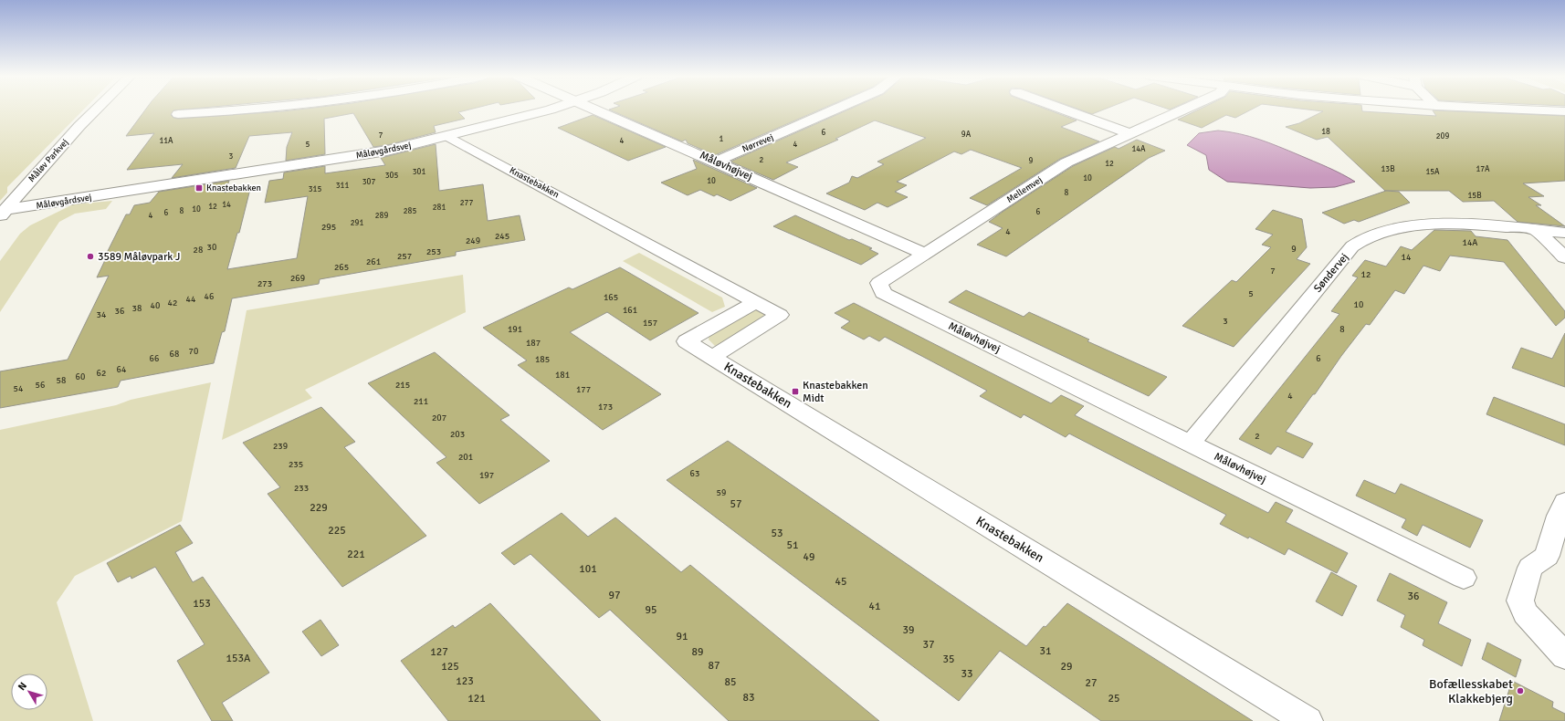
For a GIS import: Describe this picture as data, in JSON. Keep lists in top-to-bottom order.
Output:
{
  "streets": {
    "street": [
      "Nørrevej",
      "Måløvgårdsvej",
      "Måløv Parkvej",
      "Måløvhøjvej",
      "Knastebakken",
      "Mellemvej",
      "Søndervej"
    ]
  },
  "crossings": [
    ["Nørrevej", "Måløvhøjvej"],
    ["Måløvgårdsvej", "Måløv Parkvej"],
    ["Måløvgårdsvej", "Knastebakken"],
    ["Måløvhøjvej", "Mellemvej"],
    ["Måløvhøjvej", "Søndervej"]
  ],
  "places": {
    "transit": ["Knastebakken", "Knastebakken Midt"],
    "other": ["3589 Måløvpark J", "Bofællesskabet Klakkebjerg"]
  },
  "house_numbers": [
    "18",
    "6",
    "9A",
    "7",
    "209",
    "1",
    "11A",
    "4",
    "5",
    "4",
    "14A",
    "3",
    "2",
    "9",
    "12",
    "13B",
    "17A",
    "301",
    "15A",
    "305",
    "10",
    "10",
    "307",
    "311",
    "315",
    "8",
    "15B",
    "277",
    "14",
    "12",
    "281",
    "10",
    "8",
    "285",
    "6",
    "6",
    "4",
    "289",
    "291",
    "295",
    "4",
    "245",
    "249",
    "14A",
    "30",
    "9",
    "28",
    "253",
    "257",
    "14",
    "261",
    "265",
    "7",
    "12",
    "269",
    "273",
    "5",
    "46",
    "165",
    "44",
    "42",
    "10",
    "40",
    "38",
    "161",
    "36",
    "34",
    "3",
    "157",
    "191",
    "8",
    "187",
    "70",
    "68",
    "66",
    "6",
    "185",
    "64",
    "62",
    "181",
    "60",
    "58",
    "56",
    "215",
    "54",
    "177",
    "4",
    "211",
    "173",
    "207",
    "203",
    "2",
    "239",
    "201",
    "235",
    "63",
    "197",
    "233",
    "59",
    "57",
    "229",
    "225",
    "53",
    "51",
    "221",
    "49",
    "101",
    "45",
    "97",
    "36",
    "153",
    "41",
    "95",
    "39",
    "91",
    "37",
    "31",
    "127",
    "89",
    "153A",
    "35",
    "87",
    "125",
    "29",
    "33",
    "123",
    "85",
    "27",
    "83",
    "121",
    "25"
  ],
  "north": "top left"
}
